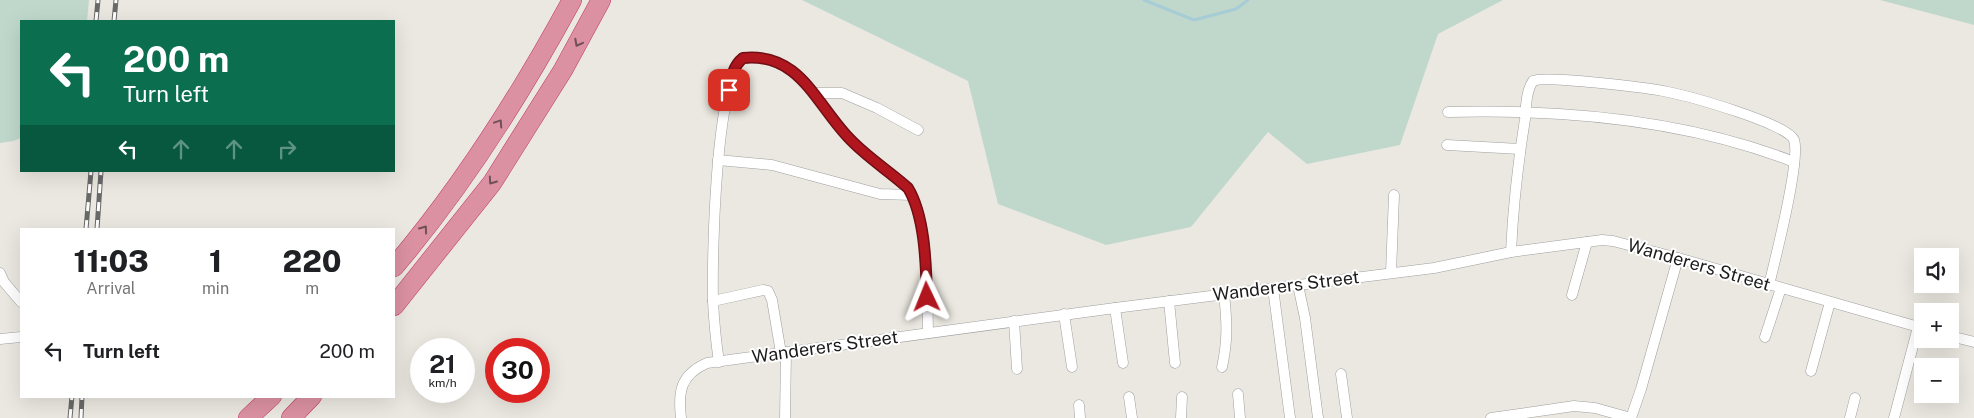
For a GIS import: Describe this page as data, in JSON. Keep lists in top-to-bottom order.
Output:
{
  "streets": {
    "street": ["Wanderers Street"]
  },
  "page": {
    "turn": ["200 m", "Turn left"],
    "eta": [
      "11:03",
      "Arrival",
      "1",
      "min",
      "220",
      "m"
    ],
    "map_buttons": ["+", "−"],
    "list": [
      {
        "name": "Turn left",
        "value": "200 m"
      }
    ],
    "speed": "21 km/h",
    "limit": "30"
  }
}
